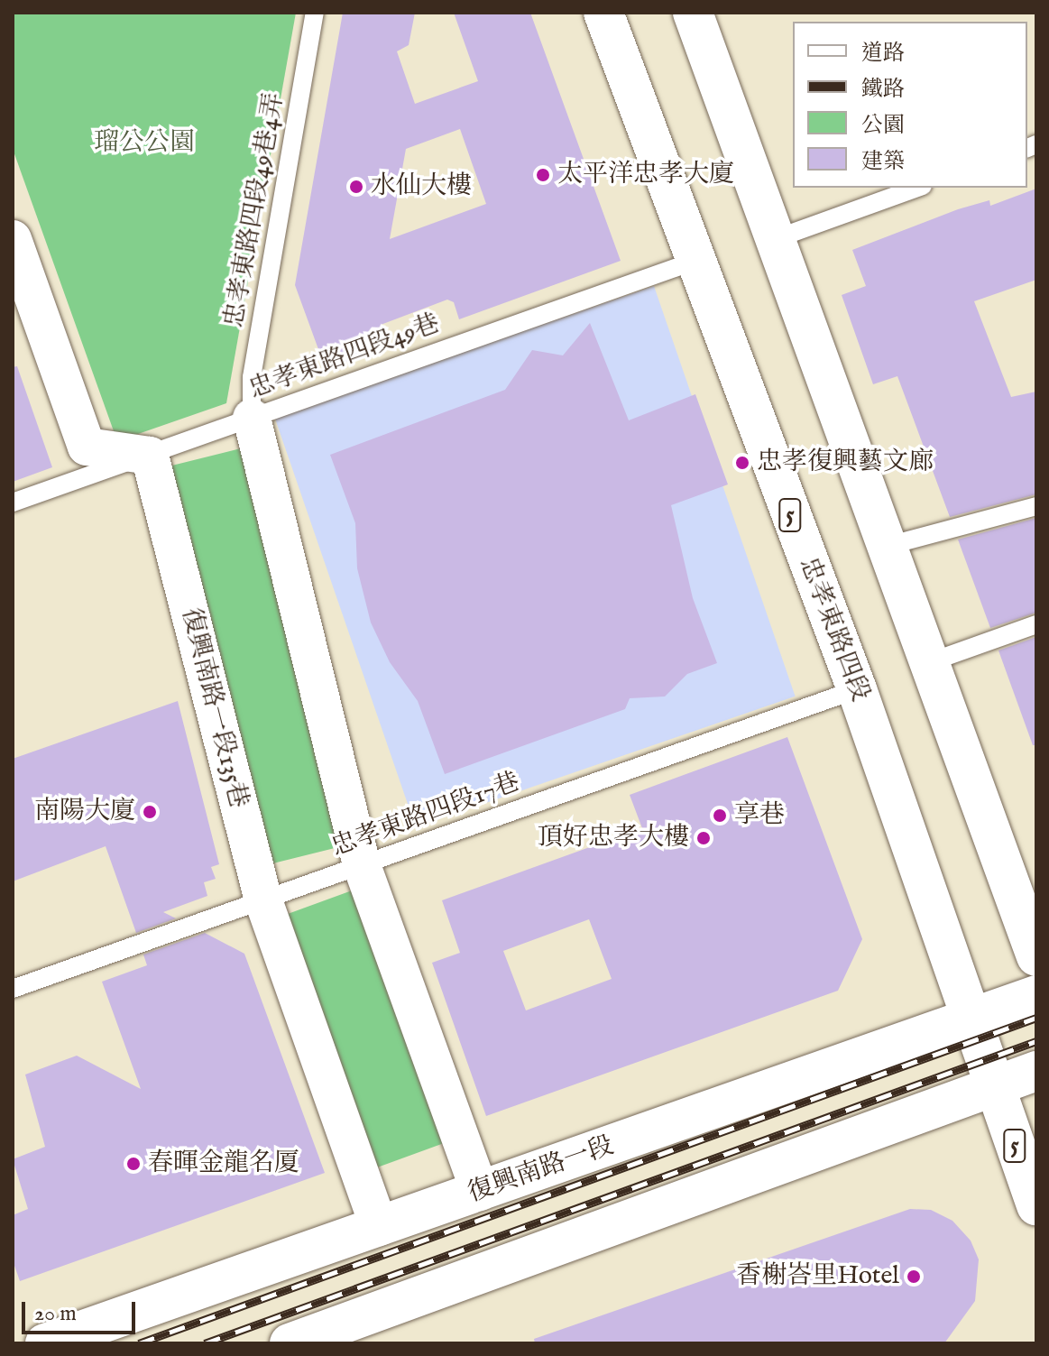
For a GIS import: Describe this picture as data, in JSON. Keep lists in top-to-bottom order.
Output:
{
  "streets": {
    "main road": ["5", "忠孝東路四段", "復興南路一段"],
    "street": ["復興南路一段135巷"],
    "lane": ["忠孝東路四段49巷4弄", "忠孝東路四段49巷", "忠孝東路四段17巷"]
  },
  "crossings": [
    ["忠孝東路四段49巷4弄", "忠孝東路四段49巷"],
    ["忠孝東路四段49巷", "忠孝東路四段"],
    ["忠孝東路四段49巷", "復興南路一段135巷"],
    ["5", "忠孝東路四段"],
    ["忠孝東路四段", "忠孝東路四段17巷"],
    ["忠孝東路四段", "復興南路一段"],
    ["復興南路一段135巷", "忠孝東路四段17巷"],
    ["復興南路一段135巷", "復興南路一段"]
  ],
  "parks": ["瑠公公園"],
  "places": [
    "太平洋忠孝大廈",
    "水仙大樓",
    "忠孝復興藝文廊",
    "南陽大廈",
    "享巷",
    "頂好忠孝大樓",
    "春暉金龍名厦",
    "香榭峇里Hotel"
  ],
  "legend": [
    "道路",
    "鐵路",
    "公園",
    "建築"
  ],
  "scale_bar": "20 m"
}
